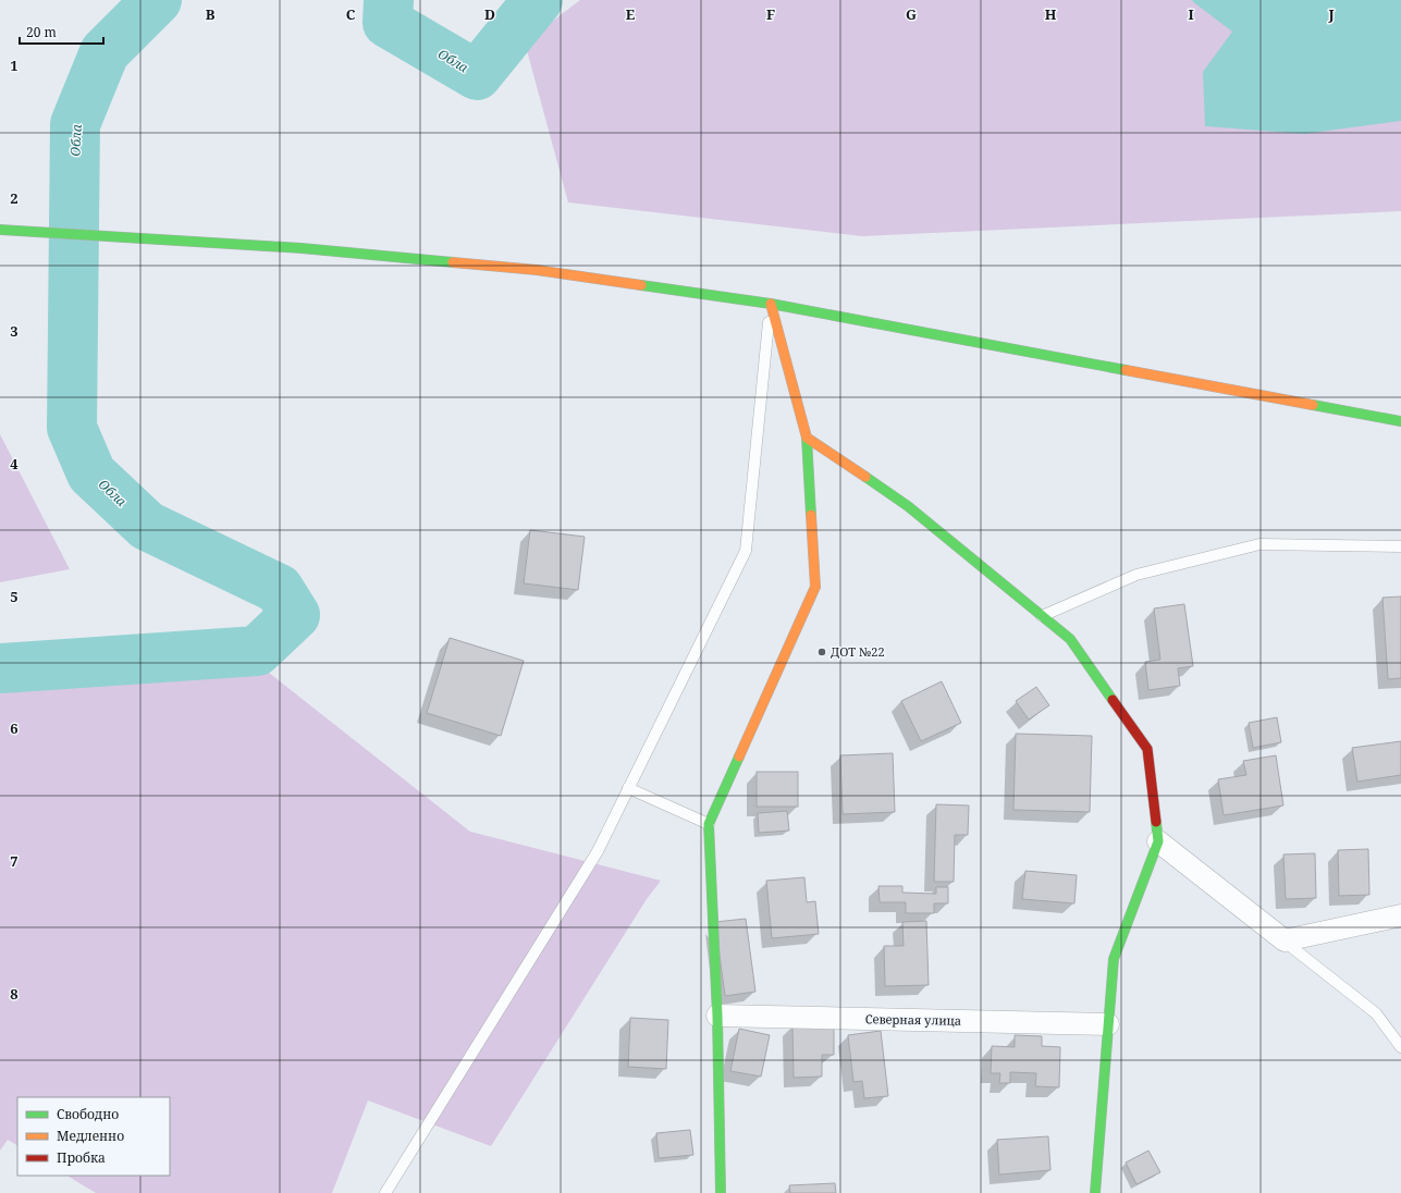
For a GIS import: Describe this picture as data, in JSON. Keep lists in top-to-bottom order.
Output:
{
  "streets": {
    "street": ["Северная улица"]
  },
  "water": ["Обла"],
  "places": ["ДОТ №22"],
  "legend": ["Свободно", "Медленно", "Пробка"],
  "scale_bar": "20 m",
  "grid": {
    "columns": [
      "B",
      "C",
      "D",
      "E",
      "F",
      "G",
      "H",
      "I",
      "J"
    ],
    "rows": [
      "1",
      "2",
      "3",
      "4",
      "5",
      "6",
      "7",
      "8"
    ]
  }
}
